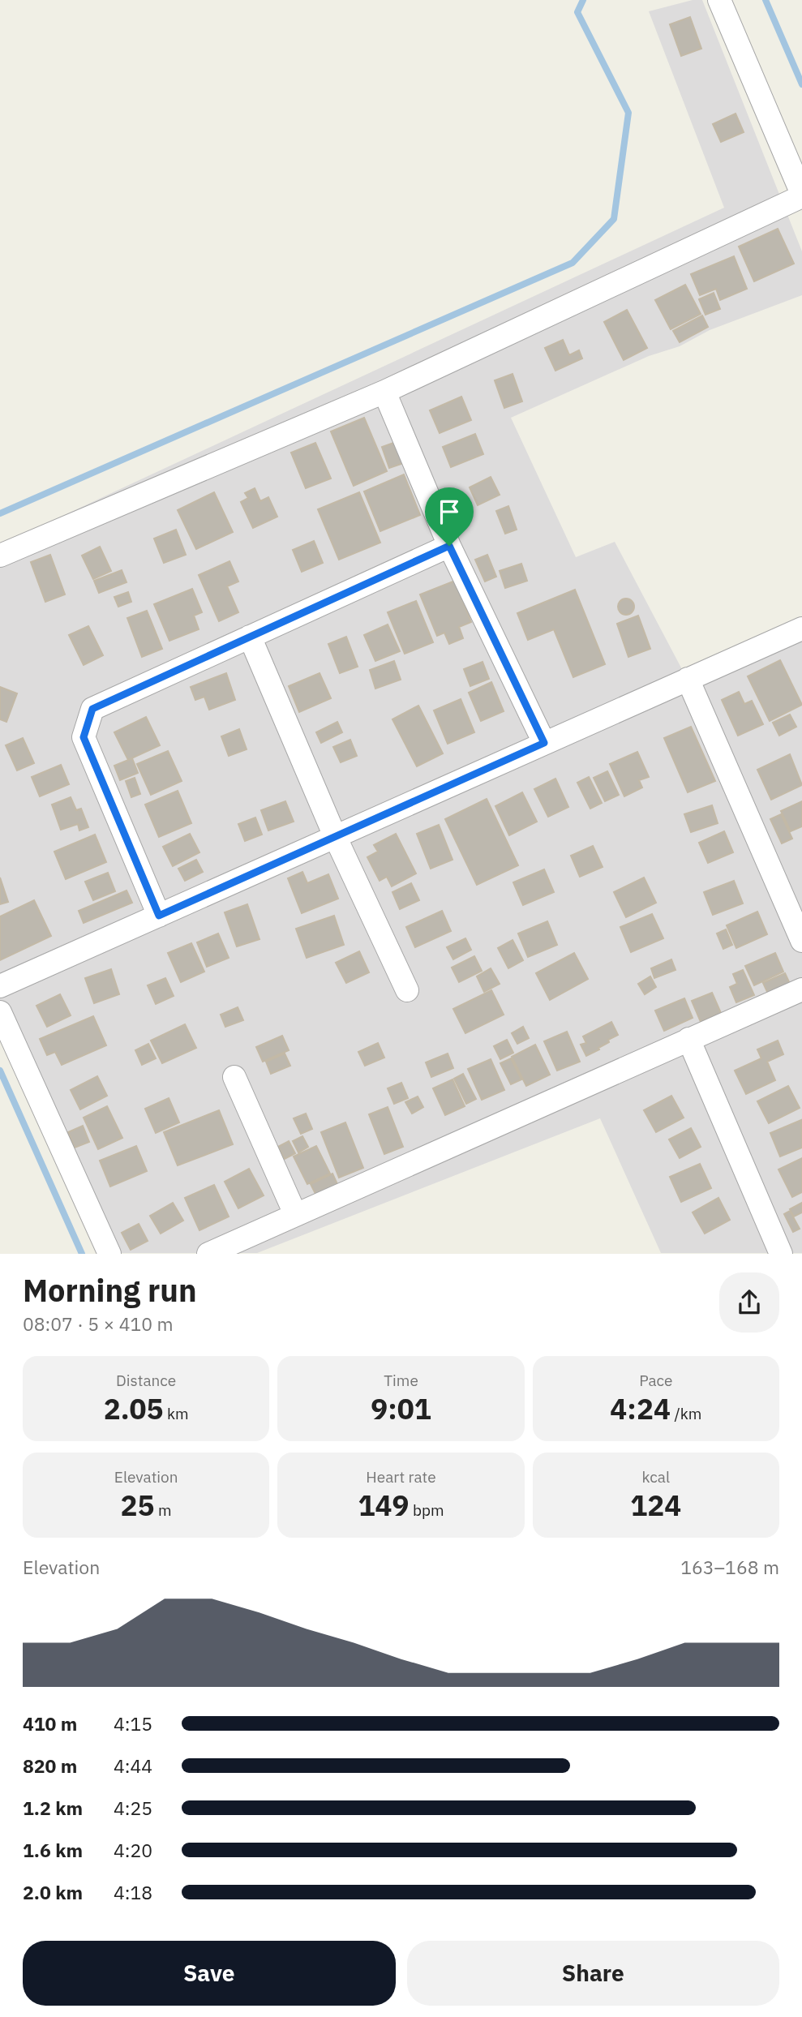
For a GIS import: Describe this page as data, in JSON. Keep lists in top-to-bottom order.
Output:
{
  "page": {
    "heading": ["Morning run", "08:07 · 5 × 410 m"],
    "stats": [
      ["Distance", "2.05 km"],
      ["Time", "9:01"],
      ["Pace", "4:24 /km"],
      ["Elevation", "25 m"],
      ["Heart rate", "149 bpm"],
      ["kcal", "124"]
    ],
    "chart": ["Elevation", "163–168 m"],
    "list": [
      {
        "name": "410 m",
        "note": "4:15"
      },
      {
        "name": "820 m",
        "note": "4:44"
      },
      {
        "name": "1.2 km",
        "note": "4:25"
      },
      {
        "name": "1.6 km",
        "note": "4:20"
      },
      {
        "name": "2.0 km",
        "note": "4:18"
      }
    ],
    "buttons": ["Save", "Share"]
  }
}
